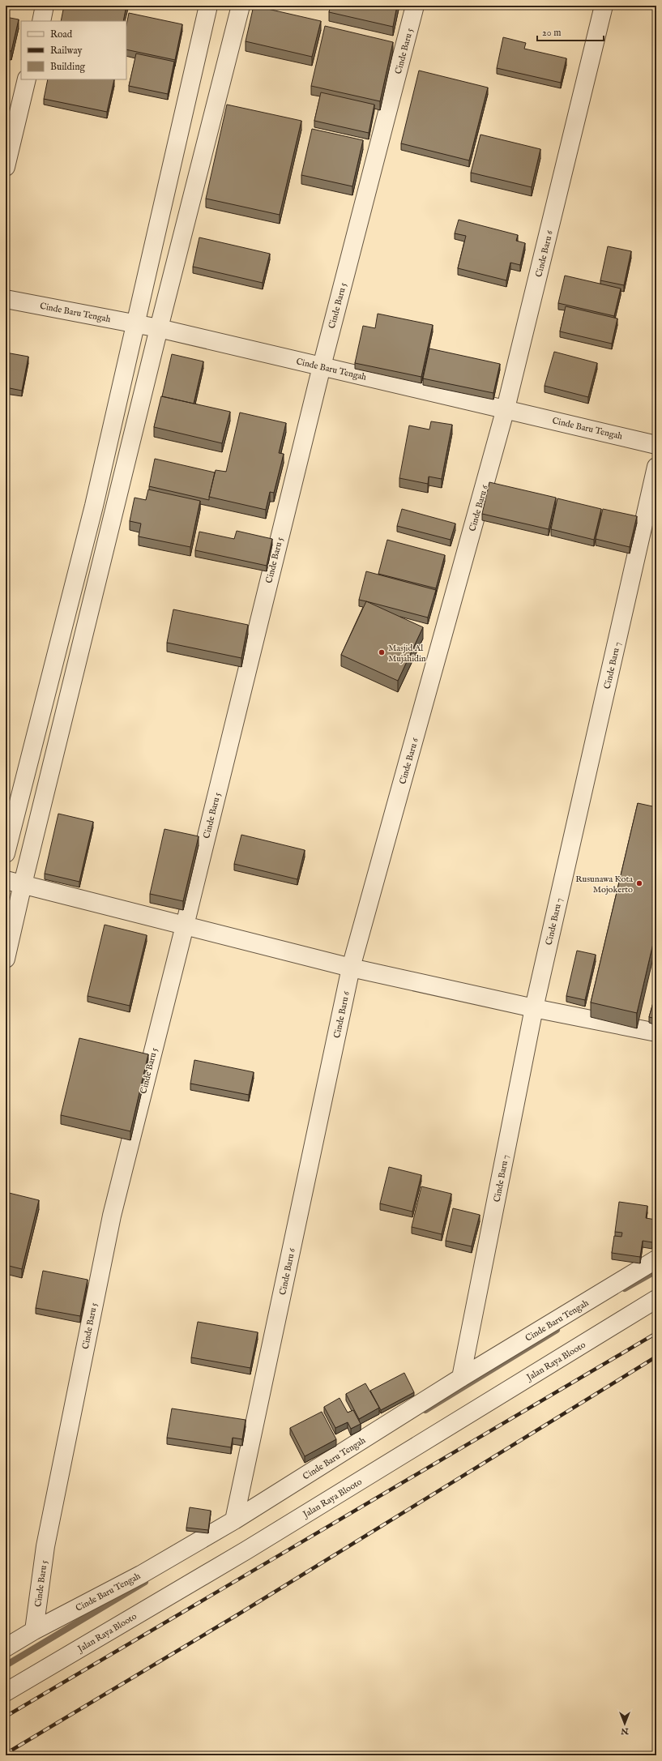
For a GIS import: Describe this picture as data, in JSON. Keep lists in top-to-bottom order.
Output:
{
  "streets": {
    "street": [
      "Cinde Baru 5",
      "Cinde Baru 6",
      "Cinde Baru Tengah",
      "Cinde Baru 7",
      "Jalan Raya Blooto"
    ]
  },
  "crossings": [
    ["Cinde Baru 5", "Cinde Baru Tengah"],
    ["Cinde Baru 6", "Cinde Baru Tengah"],
    ["Cinde Baru Tengah", "Cinde Baru 7"]
  ],
  "places": ["Masjid Al Mujahidin", "Rusunawa Kota Mojokerto"],
  "legend": ["Road", "Railway", "Building"],
  "scale_bar": "20 m",
  "north": "bottom"
}
